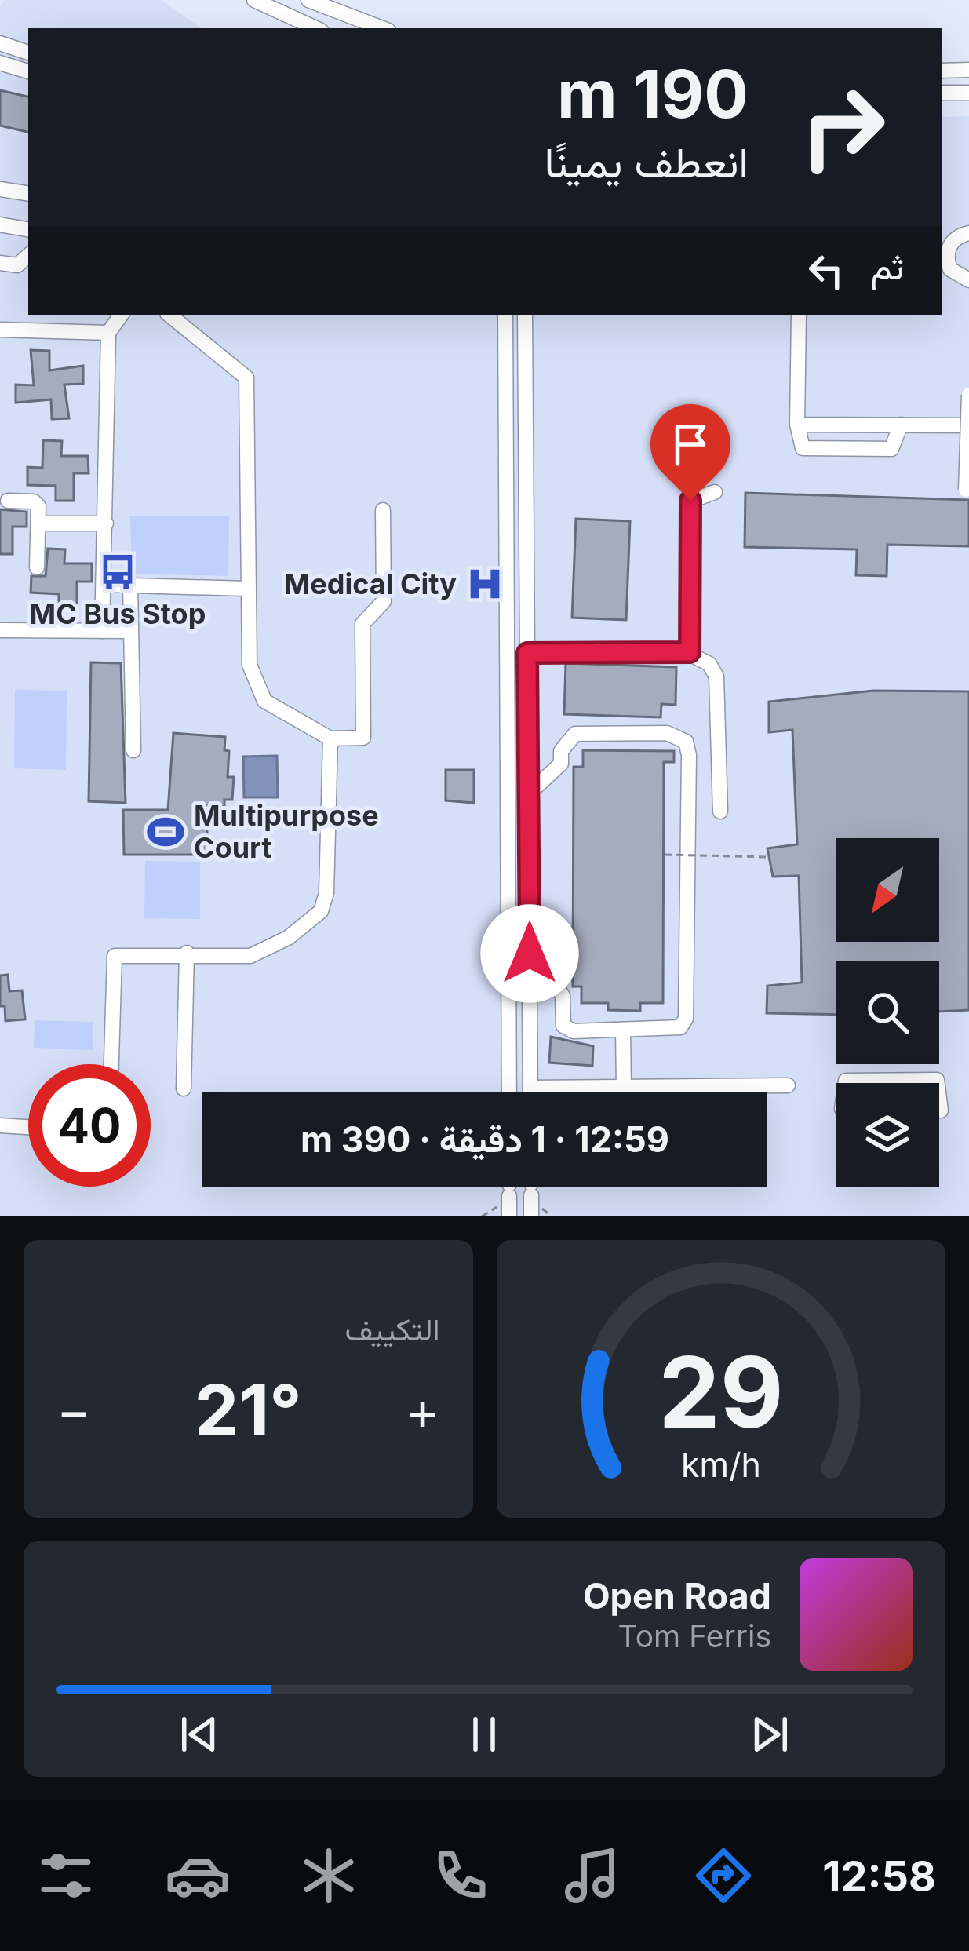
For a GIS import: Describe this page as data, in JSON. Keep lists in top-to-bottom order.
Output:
{
  "places": {
    "bus stop": ["MC Bus Stop"],
    "hospital": ["Medical City"],
    "sports": ["Multipurpose Court"]
  },
  "north": "bottom left",
  "page": {
    "turn": ["190 m", "انعطف يمينًا"],
    "then": "ثم",
    "limit": "40",
    "trip": "12:59 · 1 دقيقة · 390 m",
    "tile": "التكييف",
    "heat": ["−", "21°", "+"],
    "song": ["Open Road", "Tom Ferris"],
    "tabs": "12:58",
    "gauge": ["29", "km/h"]
  }
}
